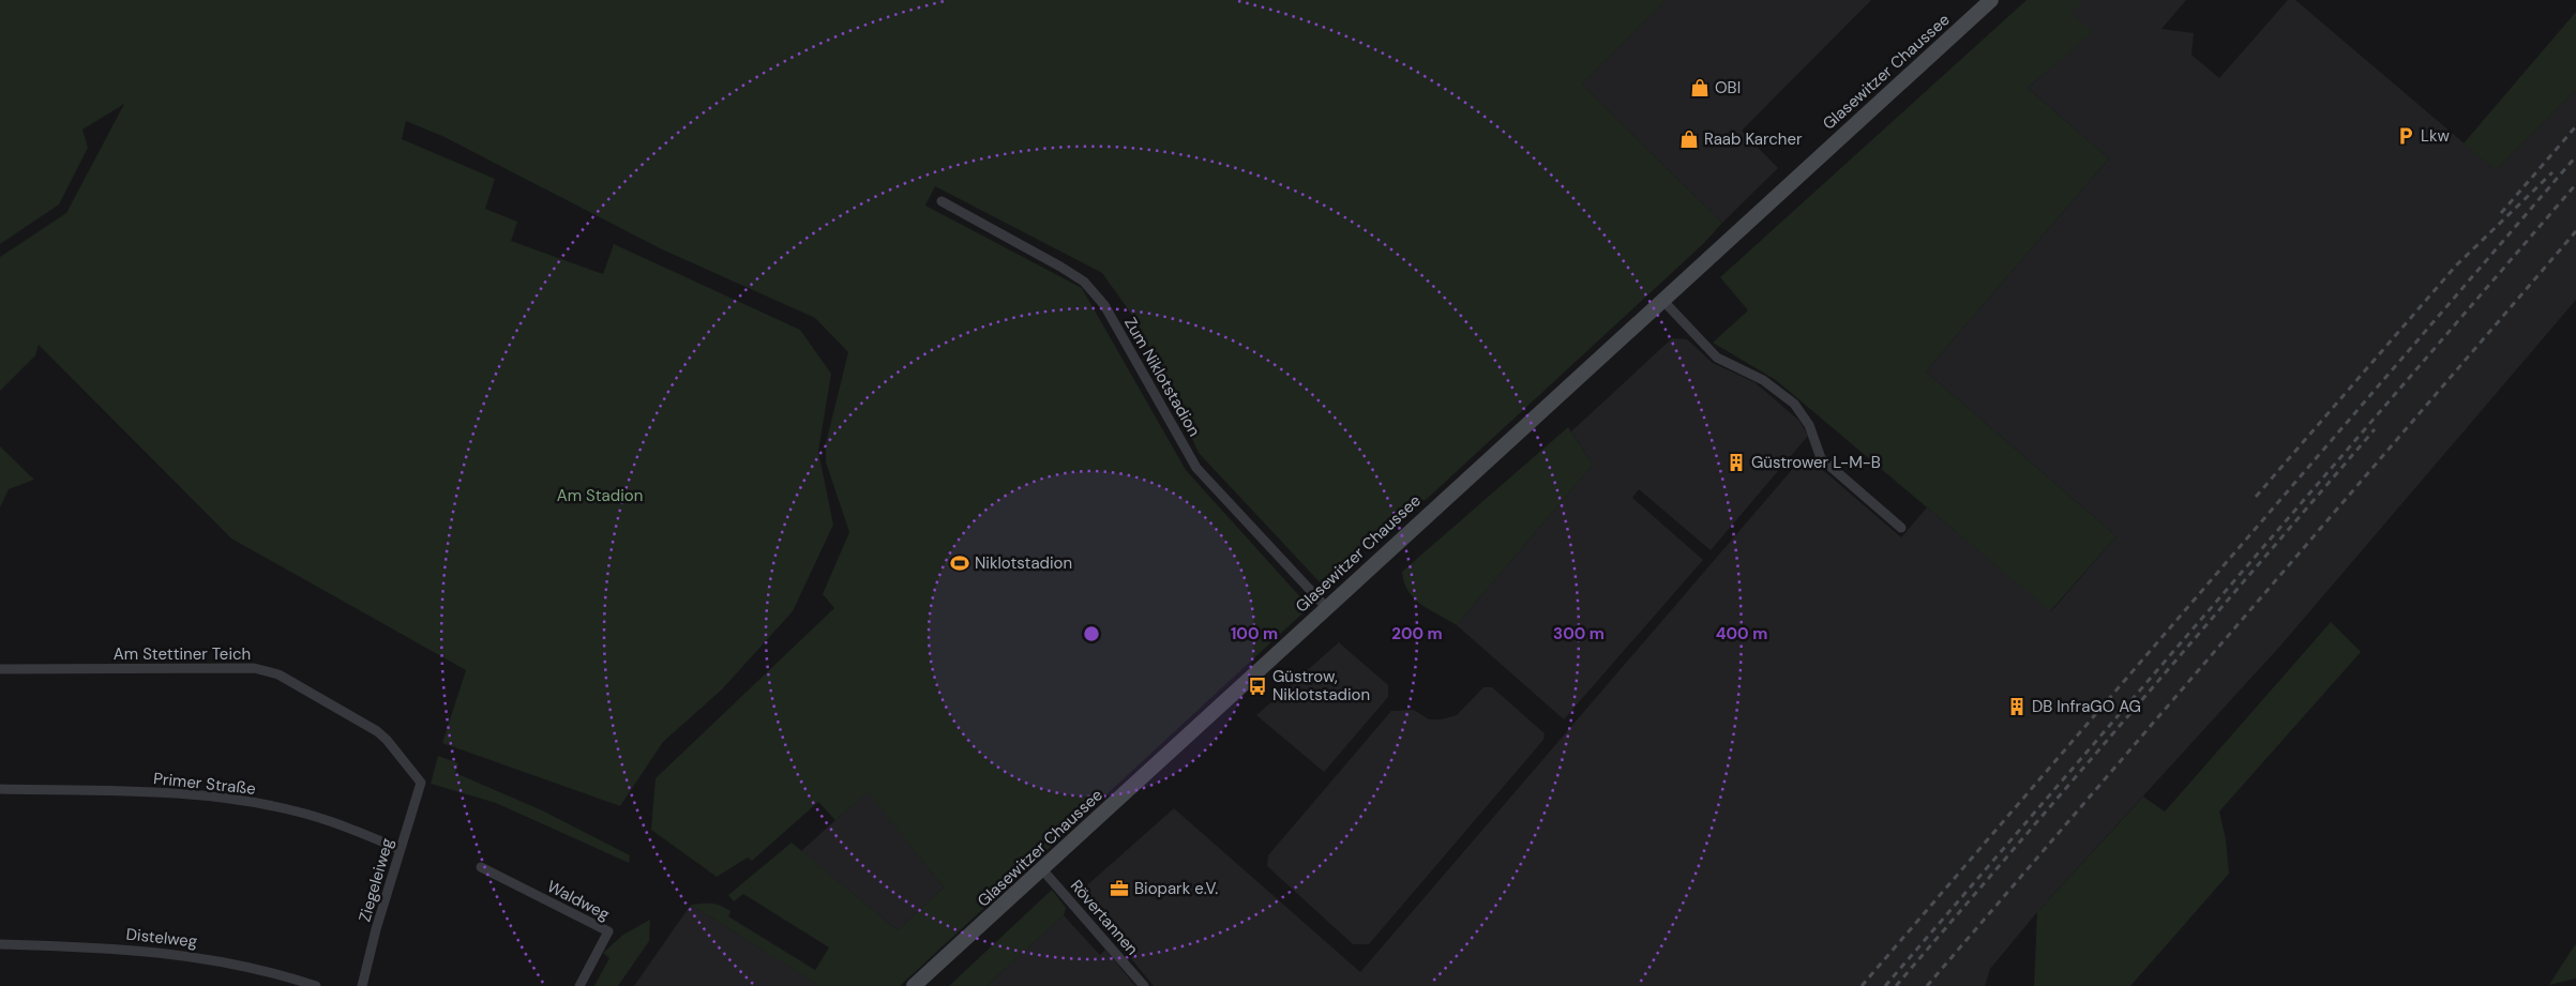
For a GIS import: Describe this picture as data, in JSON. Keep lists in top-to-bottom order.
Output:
{
  "streets": {
    "main road": ["Glasewitzer Chaussee"],
    "street": [
      "Zum Niklotstadion",
      "Am Stettiner Teich",
      "Primer Straße",
      "Ziegeleiweg",
      "Waldweg",
      "Rövertannen",
      "Distelweg"
    ]
  },
  "crossings": [
    ["Glasewitzer Chaussee", "Zum Niklotstadion"],
    ["Glasewitzer Chaussee", "Rövertannen"],
    ["Am Stettiner Teich", "Ziegeleiweg"],
    ["Primer Straße", "Ziegeleiweg"]
  ],
  "parks": ["Am Stadion"],
  "places": {
    "shop": ["OBI", "Raab Karcher"],
    "parking": ["Lkw"],
    "building": ["Güstrower L-M-B", "DB InfraGO AG"],
    "sports": ["Niklotstadion"],
    "bus stop": ["Güstrow, Niklotstadion"],
    "office": ["Biopark e.V."]
  },
  "rings": [
    "100 m",
    "200 m",
    "300 m",
    "400 m"
  ]
}
